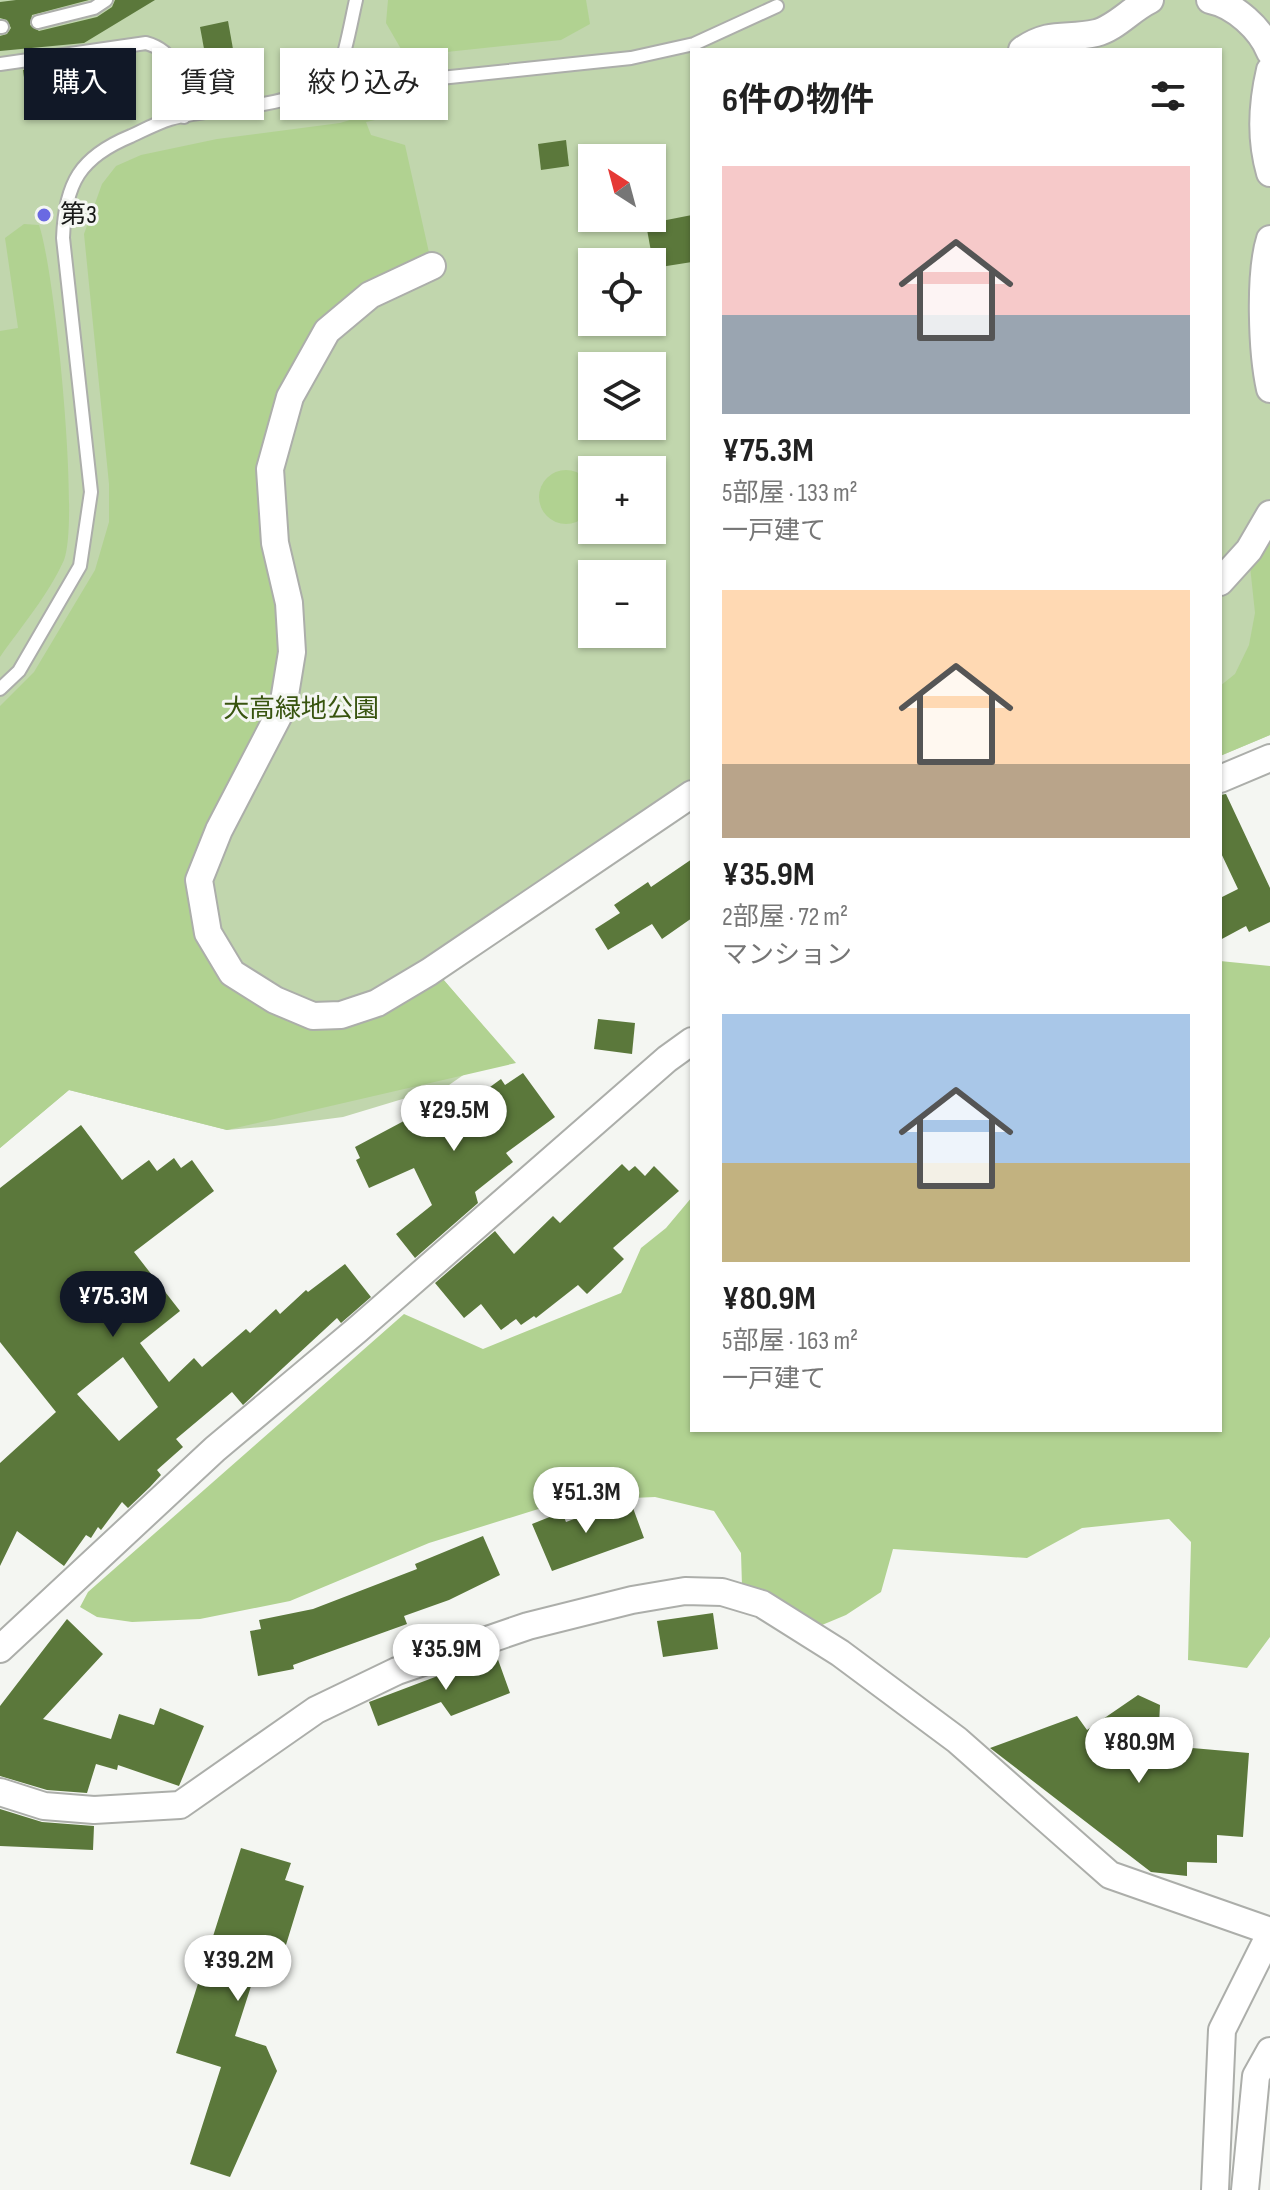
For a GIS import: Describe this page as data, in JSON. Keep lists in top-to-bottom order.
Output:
{
  "parks": ["大高緑地公園"],
  "places": ["第3"],
  "north": "top left",
  "page": {
    "chip": ["購入", "賃貸", "絞り込み"],
    "heading": "6件の物件",
    "map_buttons": ["+", "−"],
    "list": [
      {
        "name": "¥75.3M",
        "note": "5部屋 · 133 m² · 一戸建て"
      },
      {
        "name": "¥35.9M",
        "note": "2部屋 · 72 m² · マンション"
      },
      {
        "name": "¥80.9M",
        "note": "5部屋 · 163 m² · 一戸建て"
      }
    ],
    "price": [
      "¥29.5M",
      "¥75.3M",
      "¥51.3M",
      "¥35.9M",
      "¥80.9M",
      "¥39.2M"
    ]
  }
}
